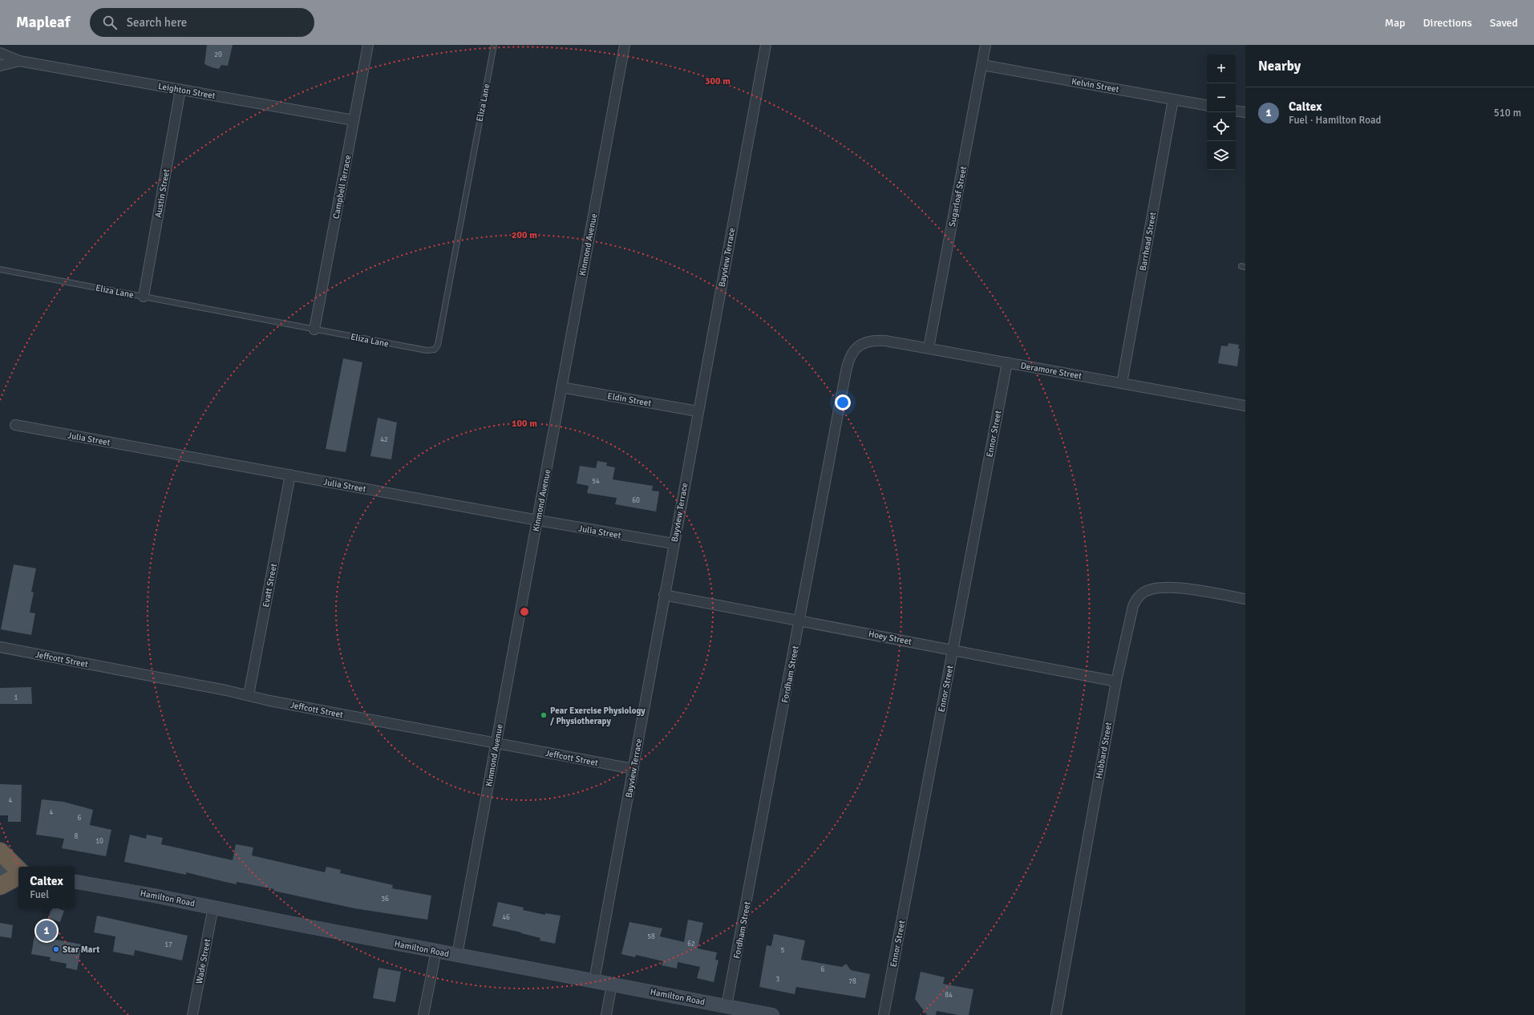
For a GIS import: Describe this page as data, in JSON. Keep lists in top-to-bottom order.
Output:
{
  "streets": {
    "main road": ["Hamilton Road"],
    "street": [
      "Kelvin Street",
      "Leighton Street",
      "Campbell Terrace",
      "Austin Street",
      "Sugarloaf Street",
      "Barrhead Street",
      "Kinmond Avenue",
      "Bayview Terrace",
      "Deramore Street",
      "Eldin Street",
      "Ennor Street",
      "Julia Street",
      "Evatt Street",
      "Hoey Street",
      "Jeffcott Street",
      "Fordham Street",
      "Hubbard Street",
      "Wade Street"
    ],
    "lane": ["Eliza Lane"]
  },
  "crossings": [
    ["Kelvin Street", "Sugarloaf Street"],
    ["Kelvin Street", "Barrhead Street"],
    ["Leighton Street", "Campbell Terrace"],
    ["Leighton Street", "Austin Street"],
    ["Eliza Lane", "Campbell Terrace"],
    ["Eliza Lane", "Austin Street"],
    ["Sugarloaf Street", "Deramore Street"],
    ["Barrhead Street", "Deramore Street"],
    ["Kinmond Avenue", "Eldin Street"],
    ["Kinmond Avenue", "Julia Street"],
    ["Kinmond Avenue", "Jeffcott Street"],
    ["Kinmond Avenue", "Hamilton Road"],
    ["Bayview Terrace", "Eldin Street"],
    ["Bayview Terrace", "Julia Street"],
    ["Bayview Terrace", "Hoey Street"],
    ["Bayview Terrace", "Jeffcott Street"],
    ["Bayview Terrace", "Hamilton Road"],
    ["Deramore Street", "Ennor Street"],
    ["Deramore Street", "Fordham Street"],
    ["Ennor Street", "Hoey Street"],
    ["Julia Street", "Evatt Street"],
    ["Evatt Street", "Jeffcott Street"],
    ["Hoey Street", "Fordham Street"],
    ["Hoey Street", "Hubbard Street"],
    ["Fordham Street", "Hamilton Road"],
    ["Hamilton Road", "Wade Street"]
  ],
  "places": ["Pear Exercise Physiology / Physiotherapy", "Star Mart"],
  "house_numbers": [
    "20",
    "42",
    "54",
    "60",
    "1",
    "4",
    "4",
    "6",
    "8",
    "10",
    "36",
    "46",
    "58",
    "62",
    "17",
    "5",
    "6",
    "3",
    "78",
    "84"
  ],
  "page": {
    "header": "Mapleaf",
    "search": "Search here",
    "nav": ["Map", "Directions", "Saved"],
    "heading": "Nearby",
    "map_buttons": ["+", "−"],
    "list": [
      {
        "mark": "1",
        "name": "Caltex",
        "note": "Fuel · Hamilton Road",
        "value": "510 m"
      }
    ],
    "popup": ["Caltex", "Fuel"],
    "pins": "1"
  },
  "rings": ["300 m", "200 m", "100 m"]
}
